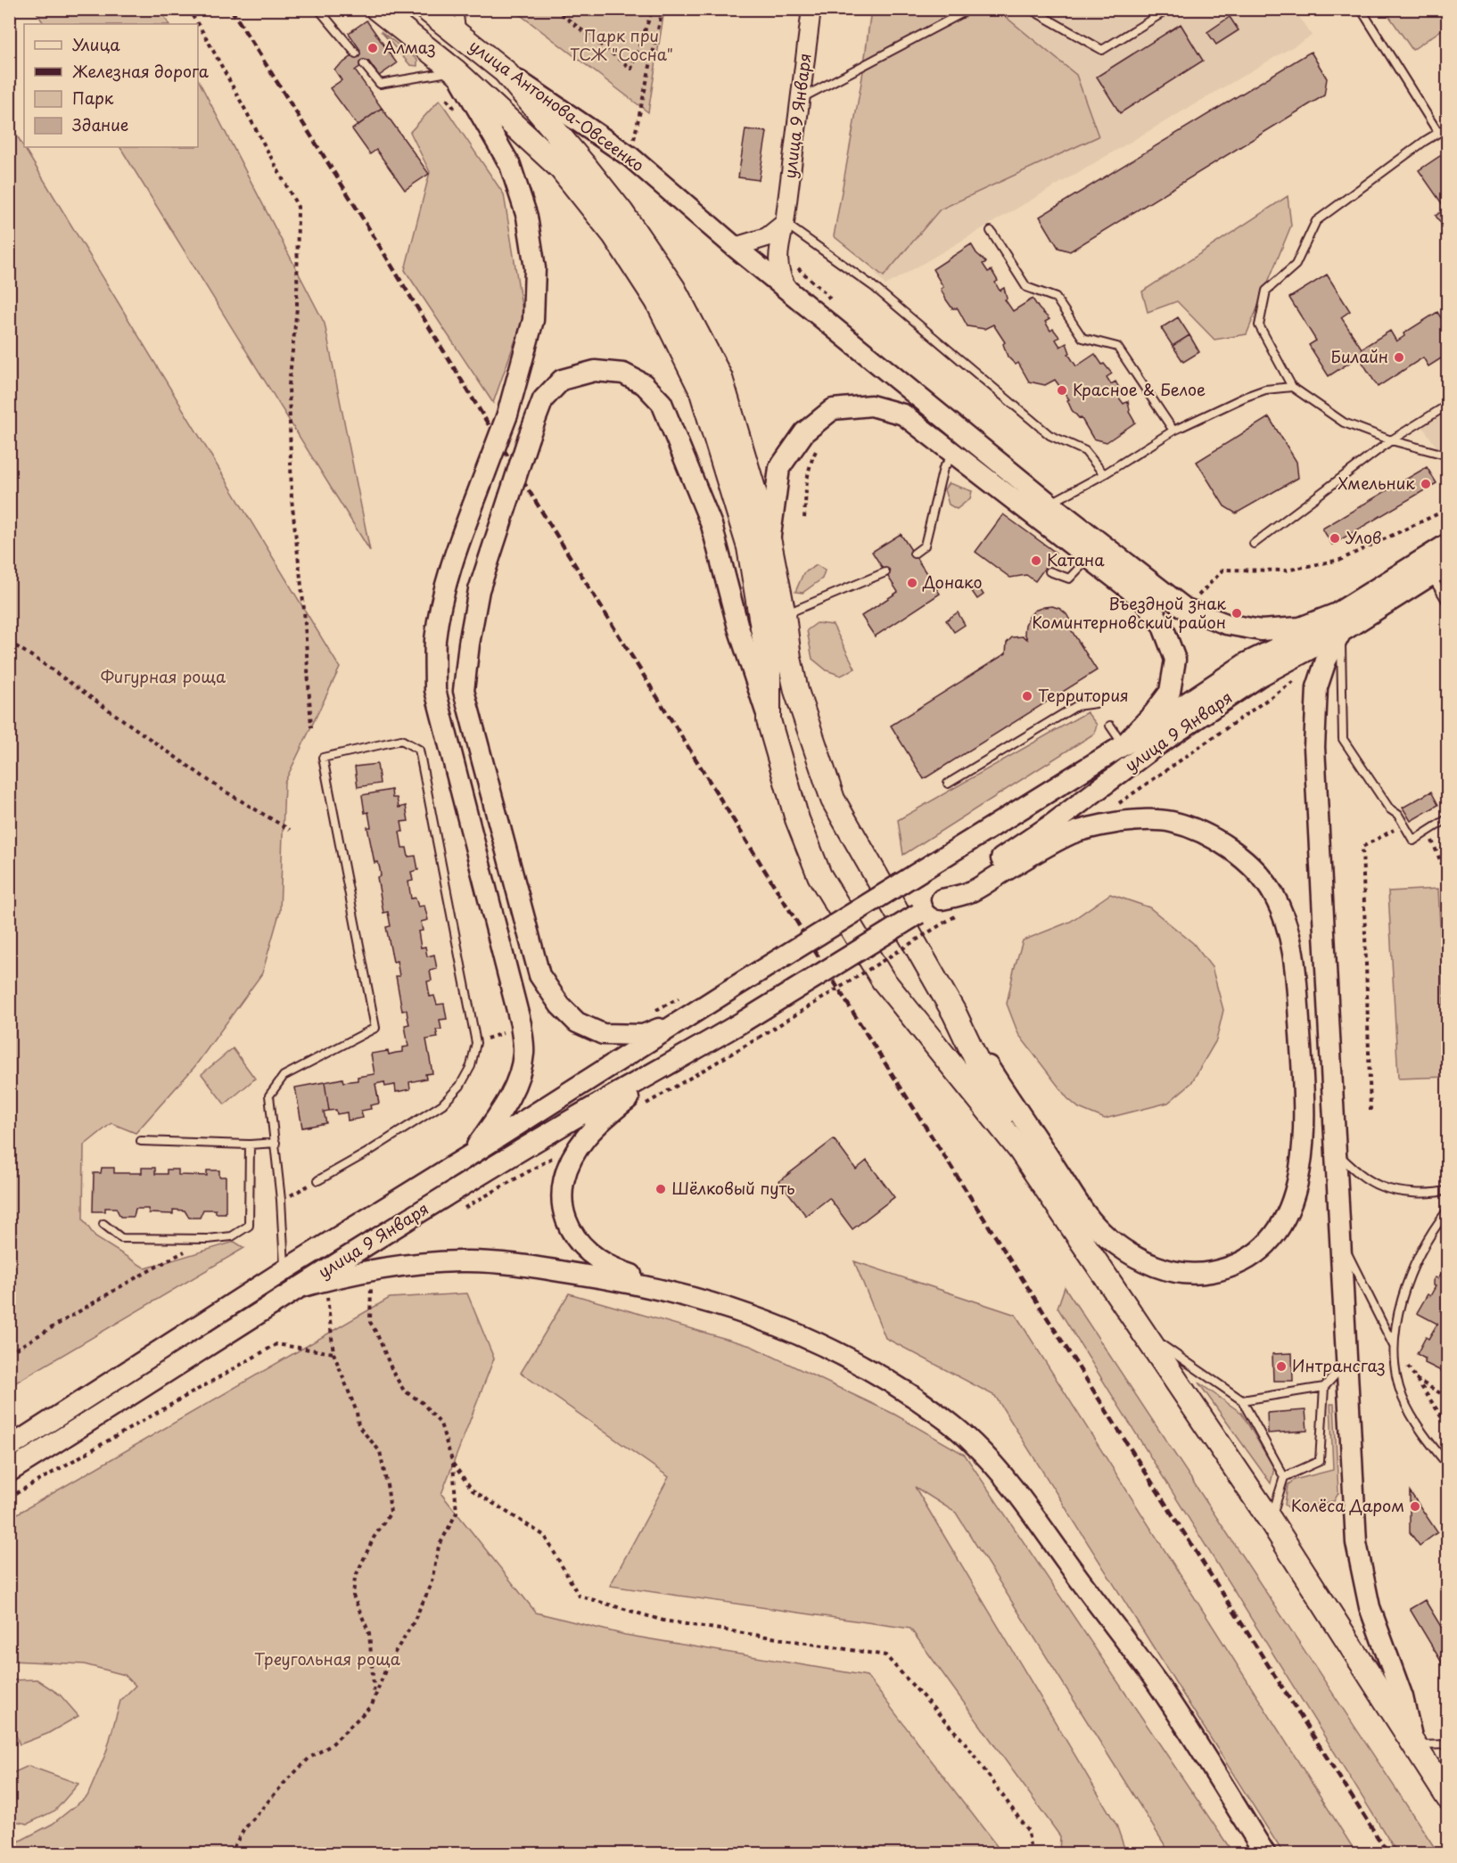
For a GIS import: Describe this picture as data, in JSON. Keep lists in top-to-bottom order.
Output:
{
  "streets": {
    "highway": ["улица Антонова-Овсеенко"],
    "main road": ["улица 9 Января"]
  },
  "crossings": [
    ["улица Антонова-Овсеенко", "улица 9 Января"]
  ],
  "parks": ["Парк при ТСЖ \"Сосна\"", "Фигурная роща", "Треугольная роща"],
  "places": [
    "Алмаз",
    "Билайн",
    "Красное & Белое",
    "Хмельник",
    "Улов",
    "Катана",
    "Донако",
    "Въездной знак Коминтерновский район",
    "Территория",
    "Шёлковый путь",
    "Интрансгаз",
    "Колёса Даром"
  ],
  "legend": [
    "Улица",
    "Железная дорога",
    "Парк",
    "Здание"
  ]
}
